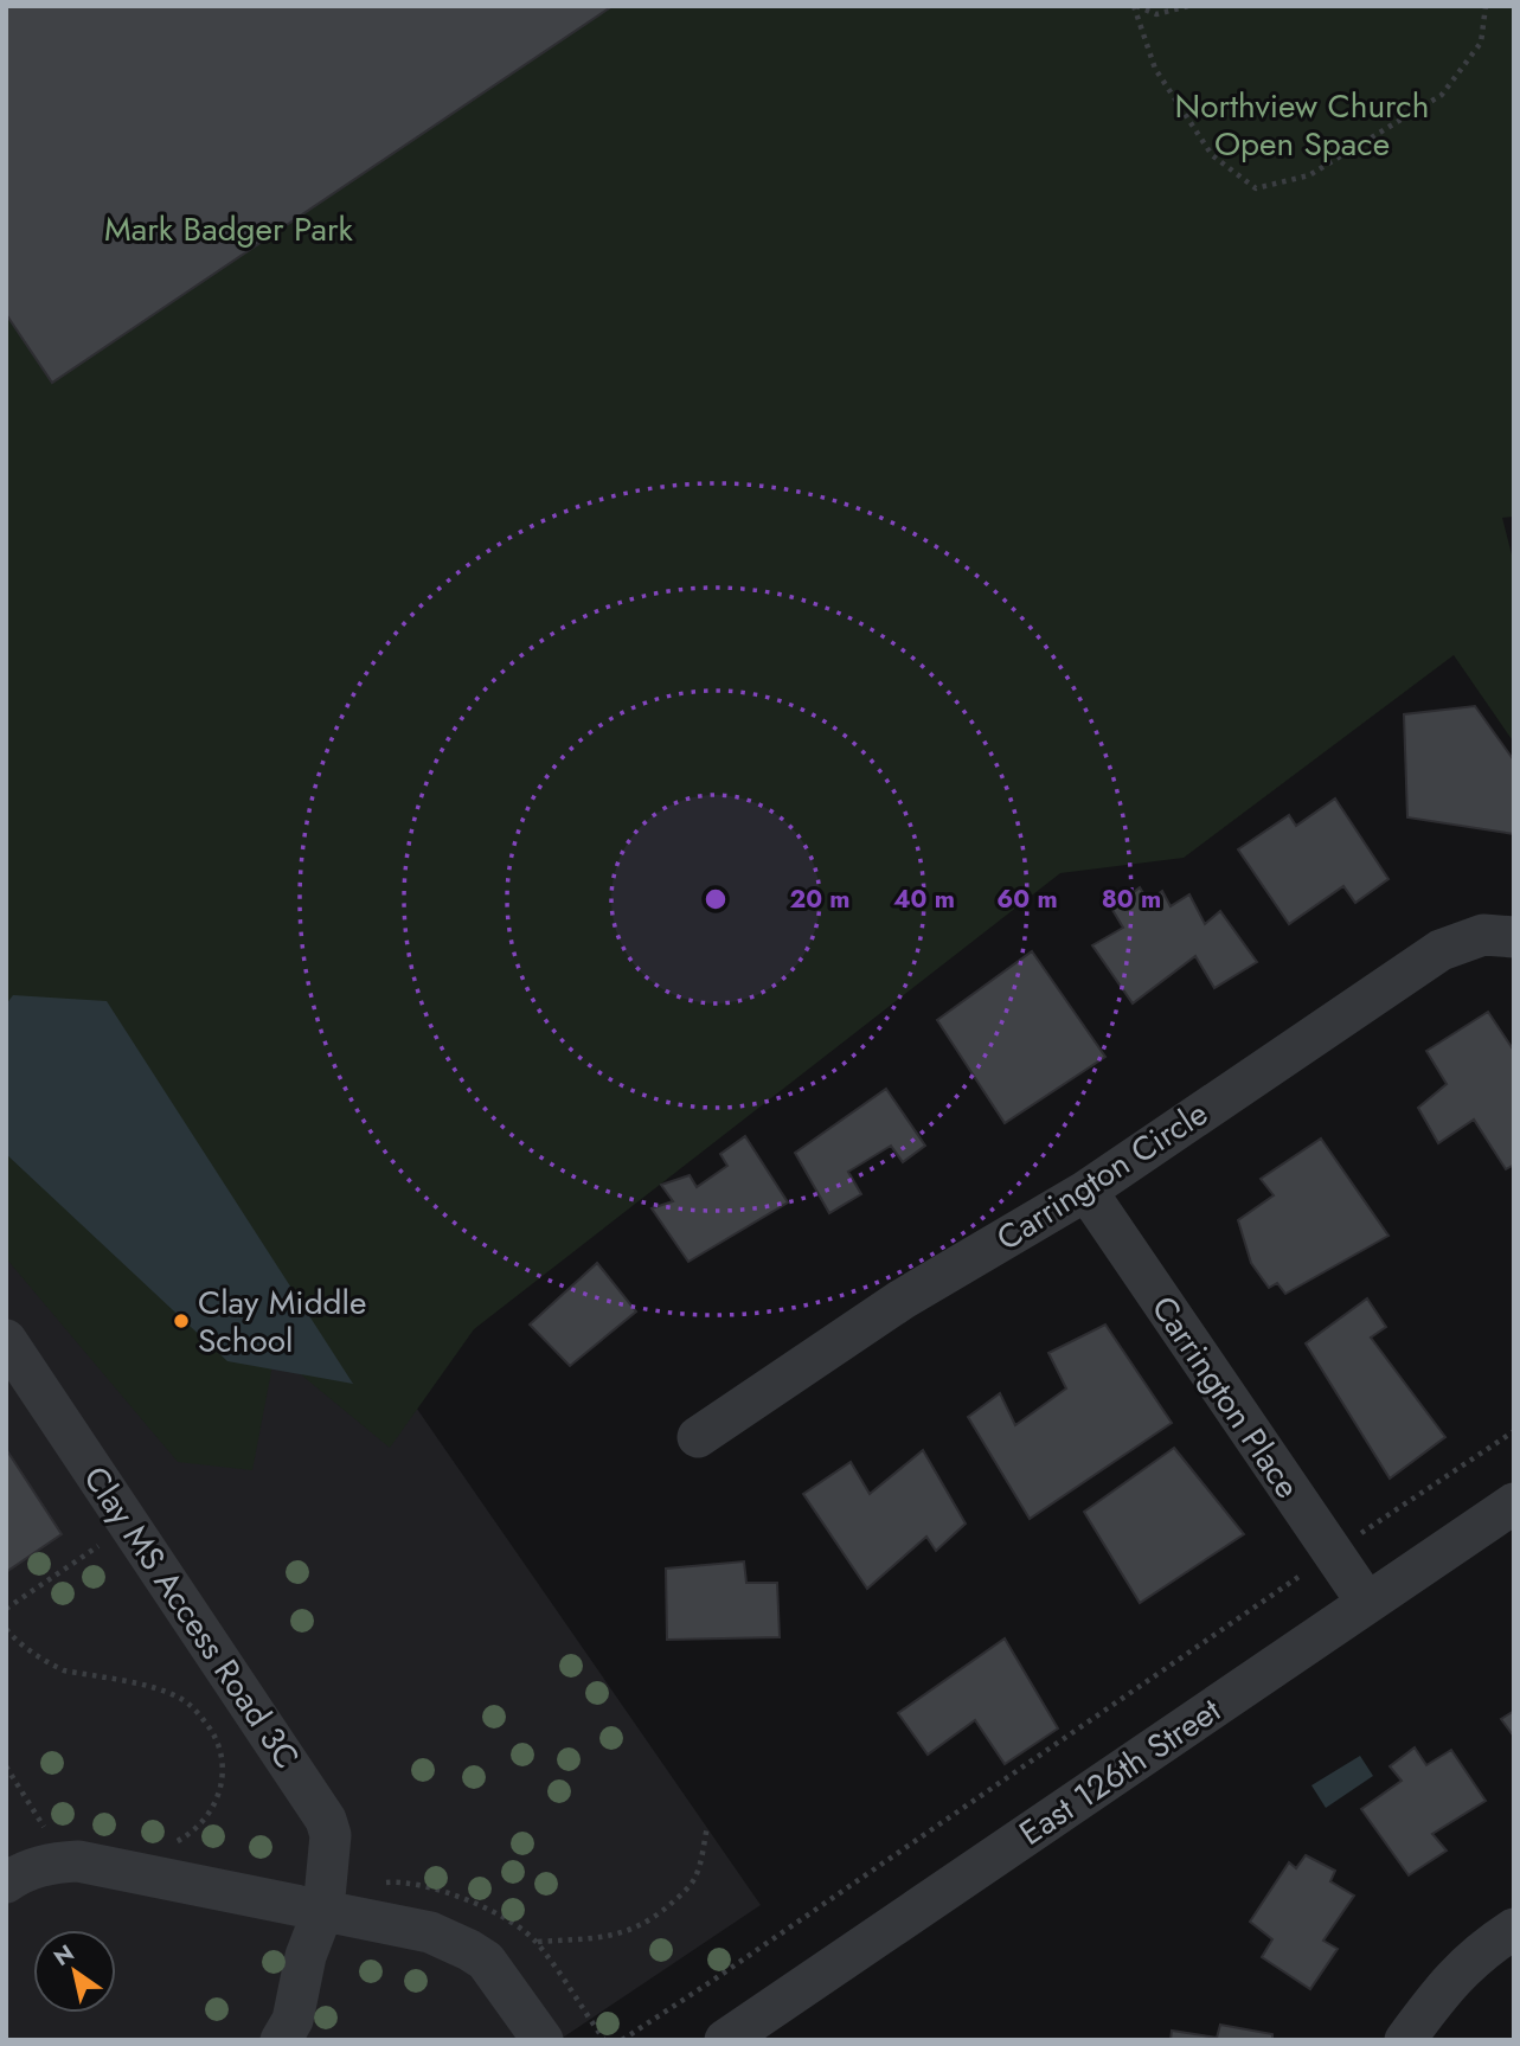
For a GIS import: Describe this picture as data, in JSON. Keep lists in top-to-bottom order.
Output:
{
  "streets": {
    "street": [
      "Carrington Circle",
      "Carrington Place",
      "Clay MS Access Road 3C",
      "East 126th Street"
    ]
  },
  "crossings": [
    ["Carrington Circle", "Carrington Place"],
    ["Carrington Place", "East 126th Street"]
  ],
  "parks": ["Northview Church Open Space", "Mark Badger Park"],
  "places": ["Clay Middle School"],
  "north": "top left",
  "rings": [
    "20 m",
    "40 m",
    "60 m",
    "80 m"
  ]
}
